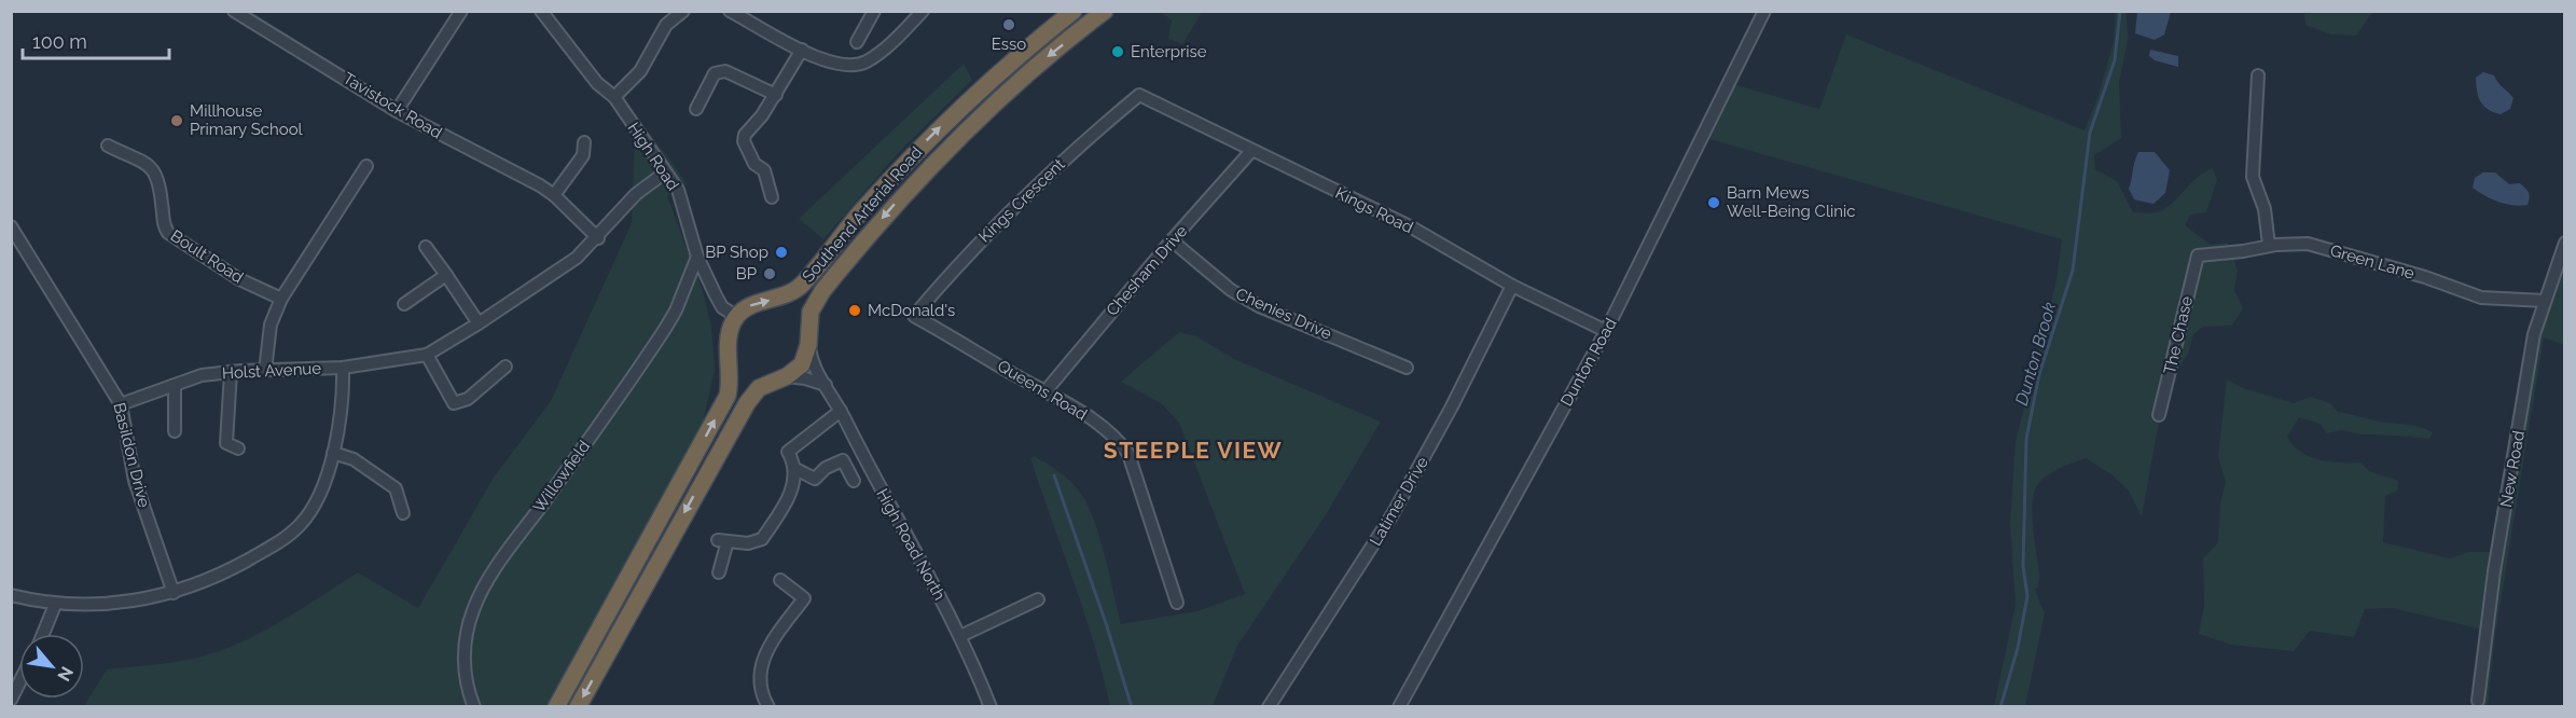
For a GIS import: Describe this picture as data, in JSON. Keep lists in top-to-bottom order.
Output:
{
  "streets": {
    "highway": ["Southend Arterial Road"],
    "street": [
      "Tavistock Road",
      "High Road",
      "Kings Crescent",
      "Kings Road",
      "Boult Road",
      "Green Lane",
      "Chesham Drive",
      "Chenies Drive",
      "The Chase",
      "Dunton Road",
      "Holst Avenue",
      "Queens Road",
      "Basildon Drive",
      "New Road",
      "Willowfield",
      "Latimer Drive",
      "High Road North"
    ]
  },
  "crossings": [
    ["Tavistock Road", "Holst Avenue"],
    ["High Road", "Southend Arterial Road"],
    ["High Road", "Holst Avenue"],
    ["High Road", "Willowfield"],
    ["Kings Crescent", "Kings Road"],
    ["Kings Crescent", "Queens Road"],
    ["Kings Road", "Chesham Drive"],
    ["Kings Road", "Dunton Road"],
    ["Kings Road", "Latimer Drive"],
    ["Southend Arterial Road", "High Road North"],
    ["Green Lane", "The Chase"],
    ["Green Lane", "New Road"],
    ["Chesham Drive", "Chenies Drive"],
    ["Chesham Drive", "Queens Road"],
    ["Holst Avenue", "Basildon Drive"]
  ],
  "districts": ["STEEPLE VIEW"],
  "water": ["Dunton Brook"],
  "places": [
    "Esso",
    "Enterprise",
    "Millhouse Primary School",
    "Barn Mews Well-Being Clinic",
    "BP Shop",
    "BP",
    "McDonald's"
  ],
  "scale_bar": "100 m",
  "north": "bottom right"
}
